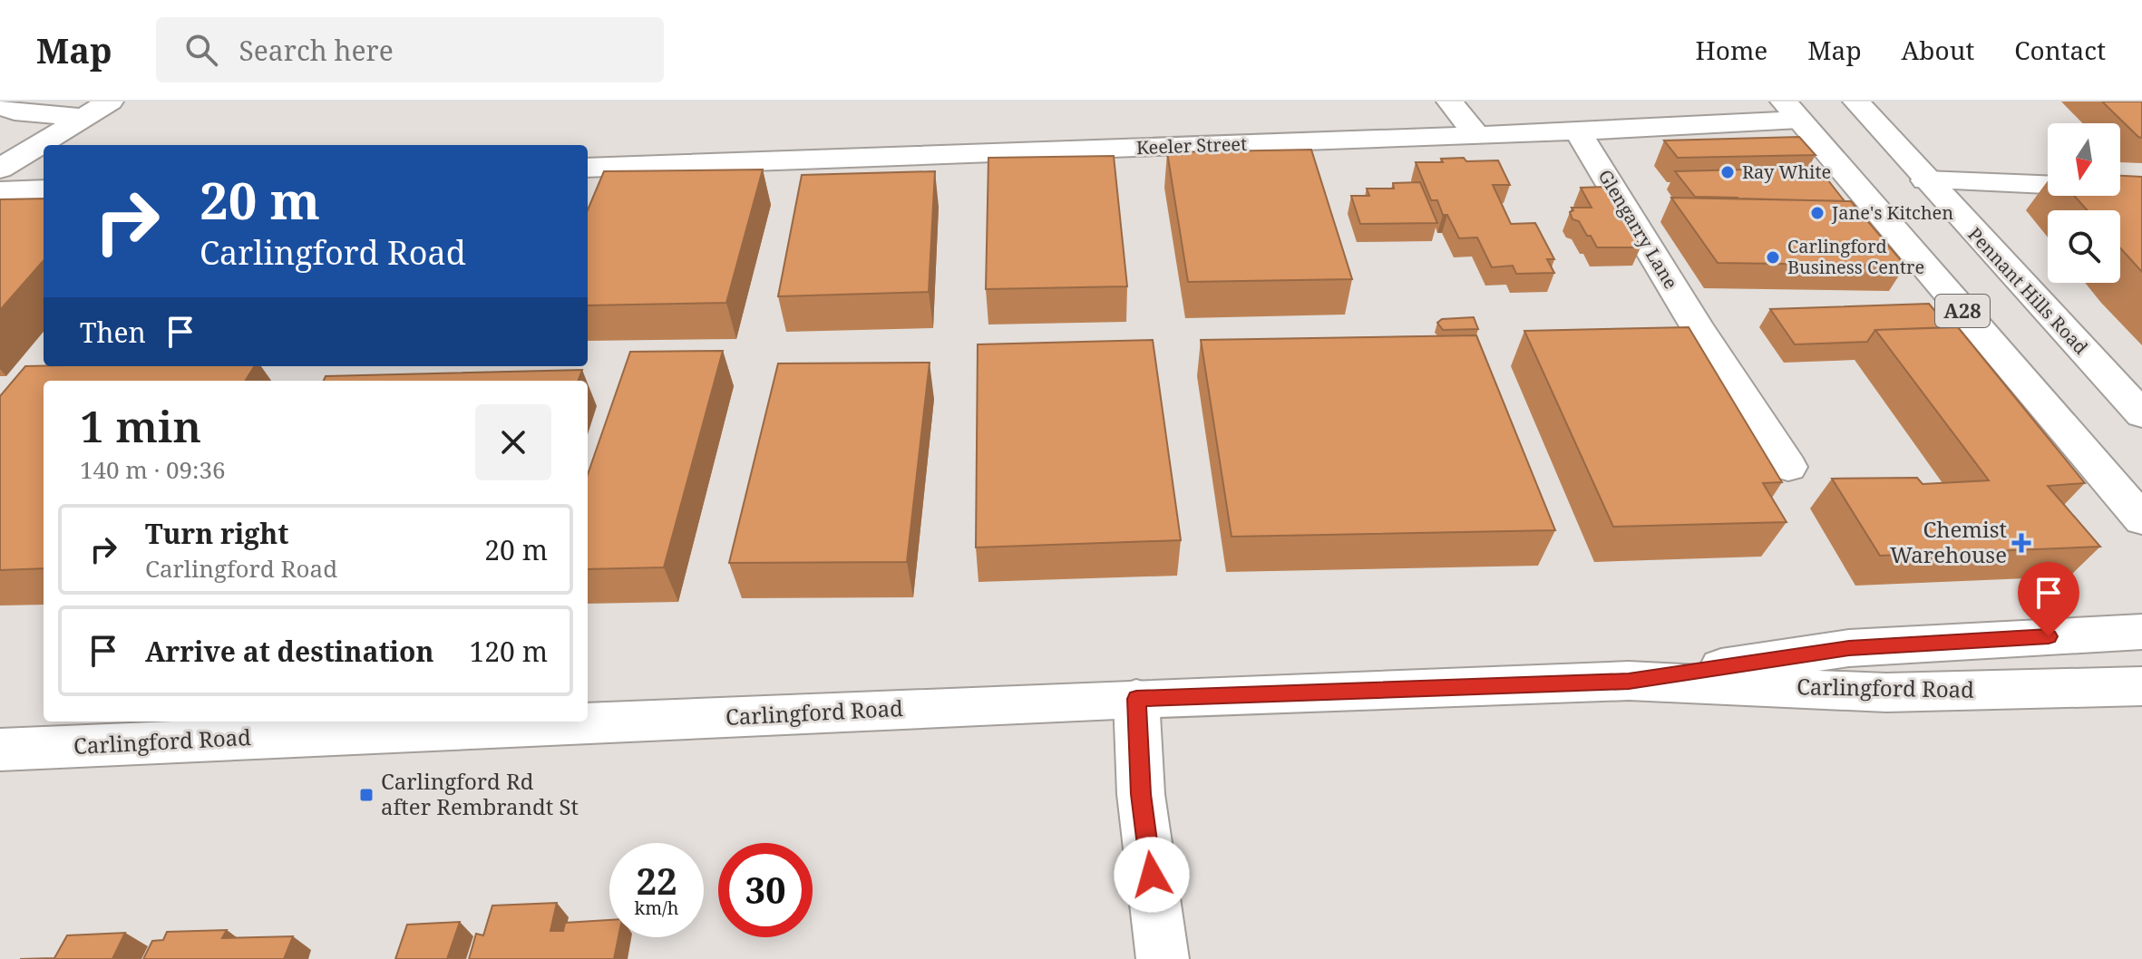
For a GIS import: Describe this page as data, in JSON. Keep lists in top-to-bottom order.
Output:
{
  "streets": {
    "main road": [
      "Keeler Street",
      "Glengarry Lane",
      "Pennant Hills Road",
      "A28",
      "Carlingford Road"
    ]
  },
  "crossings": [
    ["Keeler Street", "Glengarry Lane"],
    ["Keeler Street", "A28"]
  ],
  "places": {
    "other": ["Ray White", "Jane's Kitchen", "Carlingford Business Centre"],
    "health": ["Chemist Warehouse"],
    "transit": ["Carlingford Rd after Rembrandt St"]
  },
  "north": "bottom",
  "page": {
    "header": "Map",
    "search": "Search here",
    "nav": [
      "Home",
      "Map",
      "About",
      "Contact"
    ],
    "turn": ["20 m", "Carlingford Road"],
    "then": "Then",
    "heading": ["1 min", "140 m · 09:36"],
    "list": [
      {
        "name": "Turn right",
        "note": "Carlingford Road",
        "value": "20 m"
      },
      {
        "name": "Arrive at destination",
        "value": "120 m"
      }
    ],
    "speed": "22 km/h",
    "limit": "30"
  }
}
